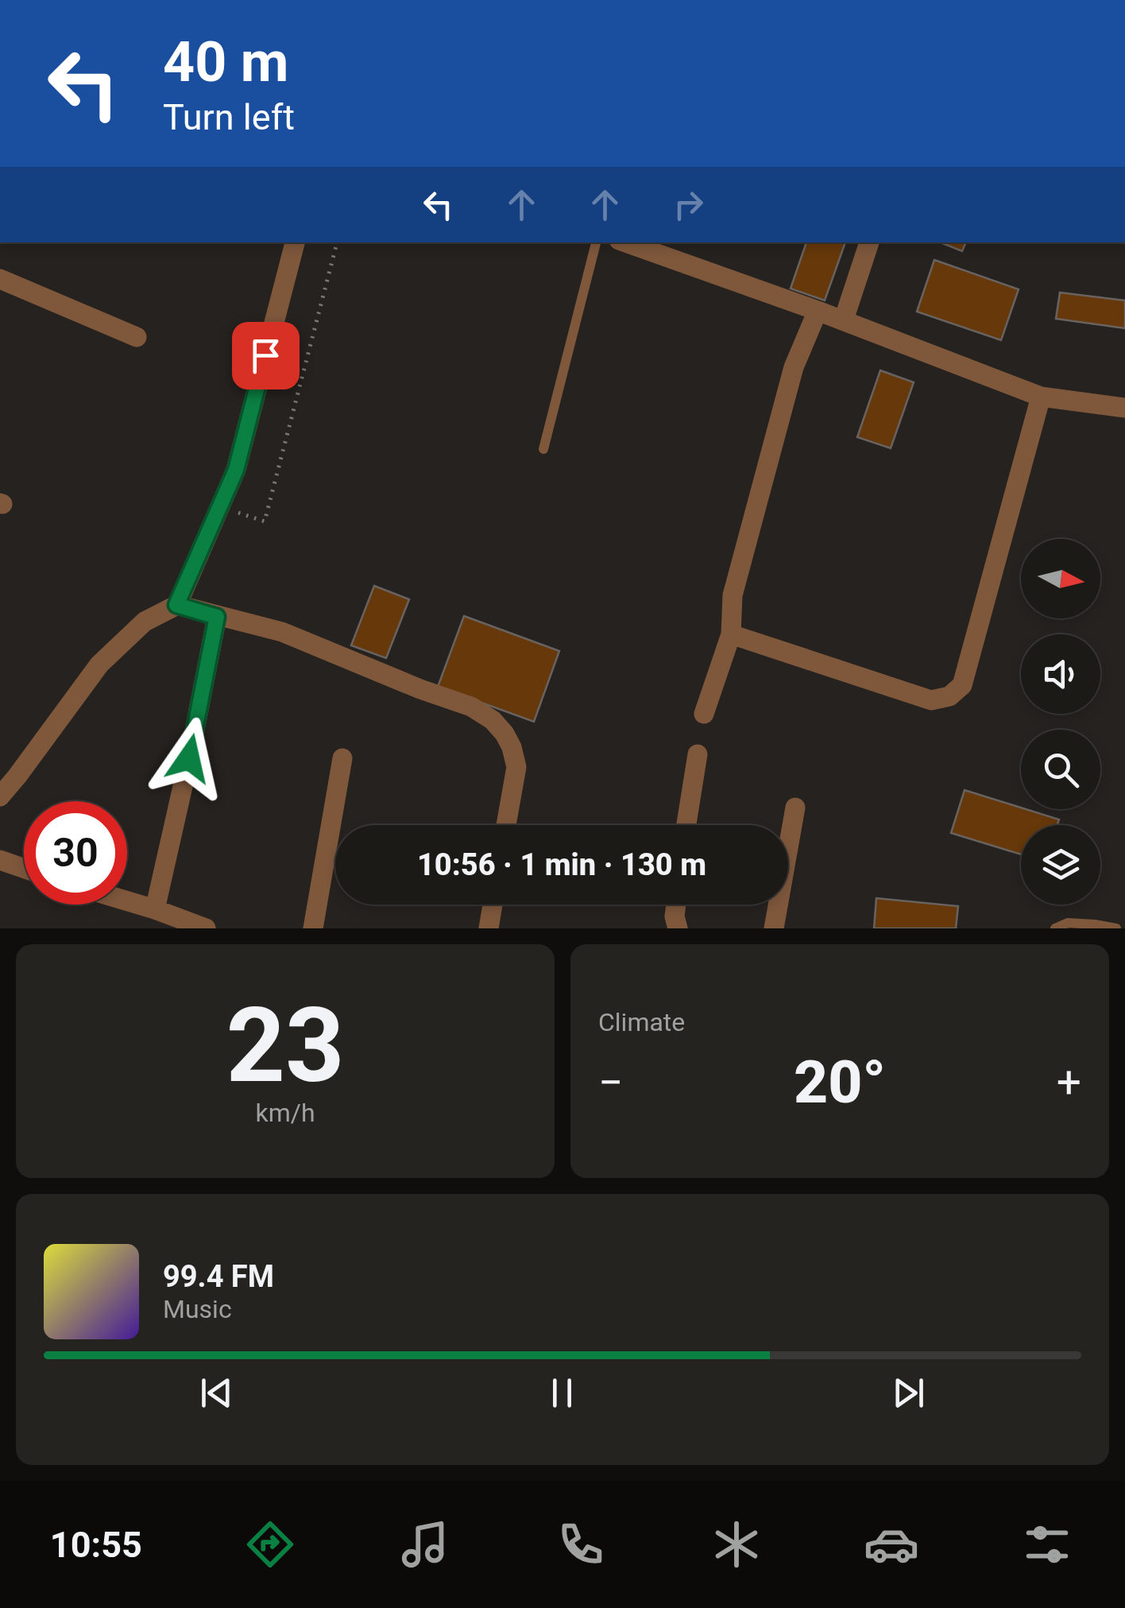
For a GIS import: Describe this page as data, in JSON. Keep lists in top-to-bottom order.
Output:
{
  "north": "right",
  "page": {
    "turn": ["40 m", "Turn left"],
    "limit": "30",
    "trip": "10:56 · 1 min · 130 m",
    "tile": [
      ["23", "km/h"],
      "Climate"
    ],
    "heat": ["−", "20°", "+"],
    "song": ["99.4 FM", "Music"],
    "tabs": "10:55"
  }
}
